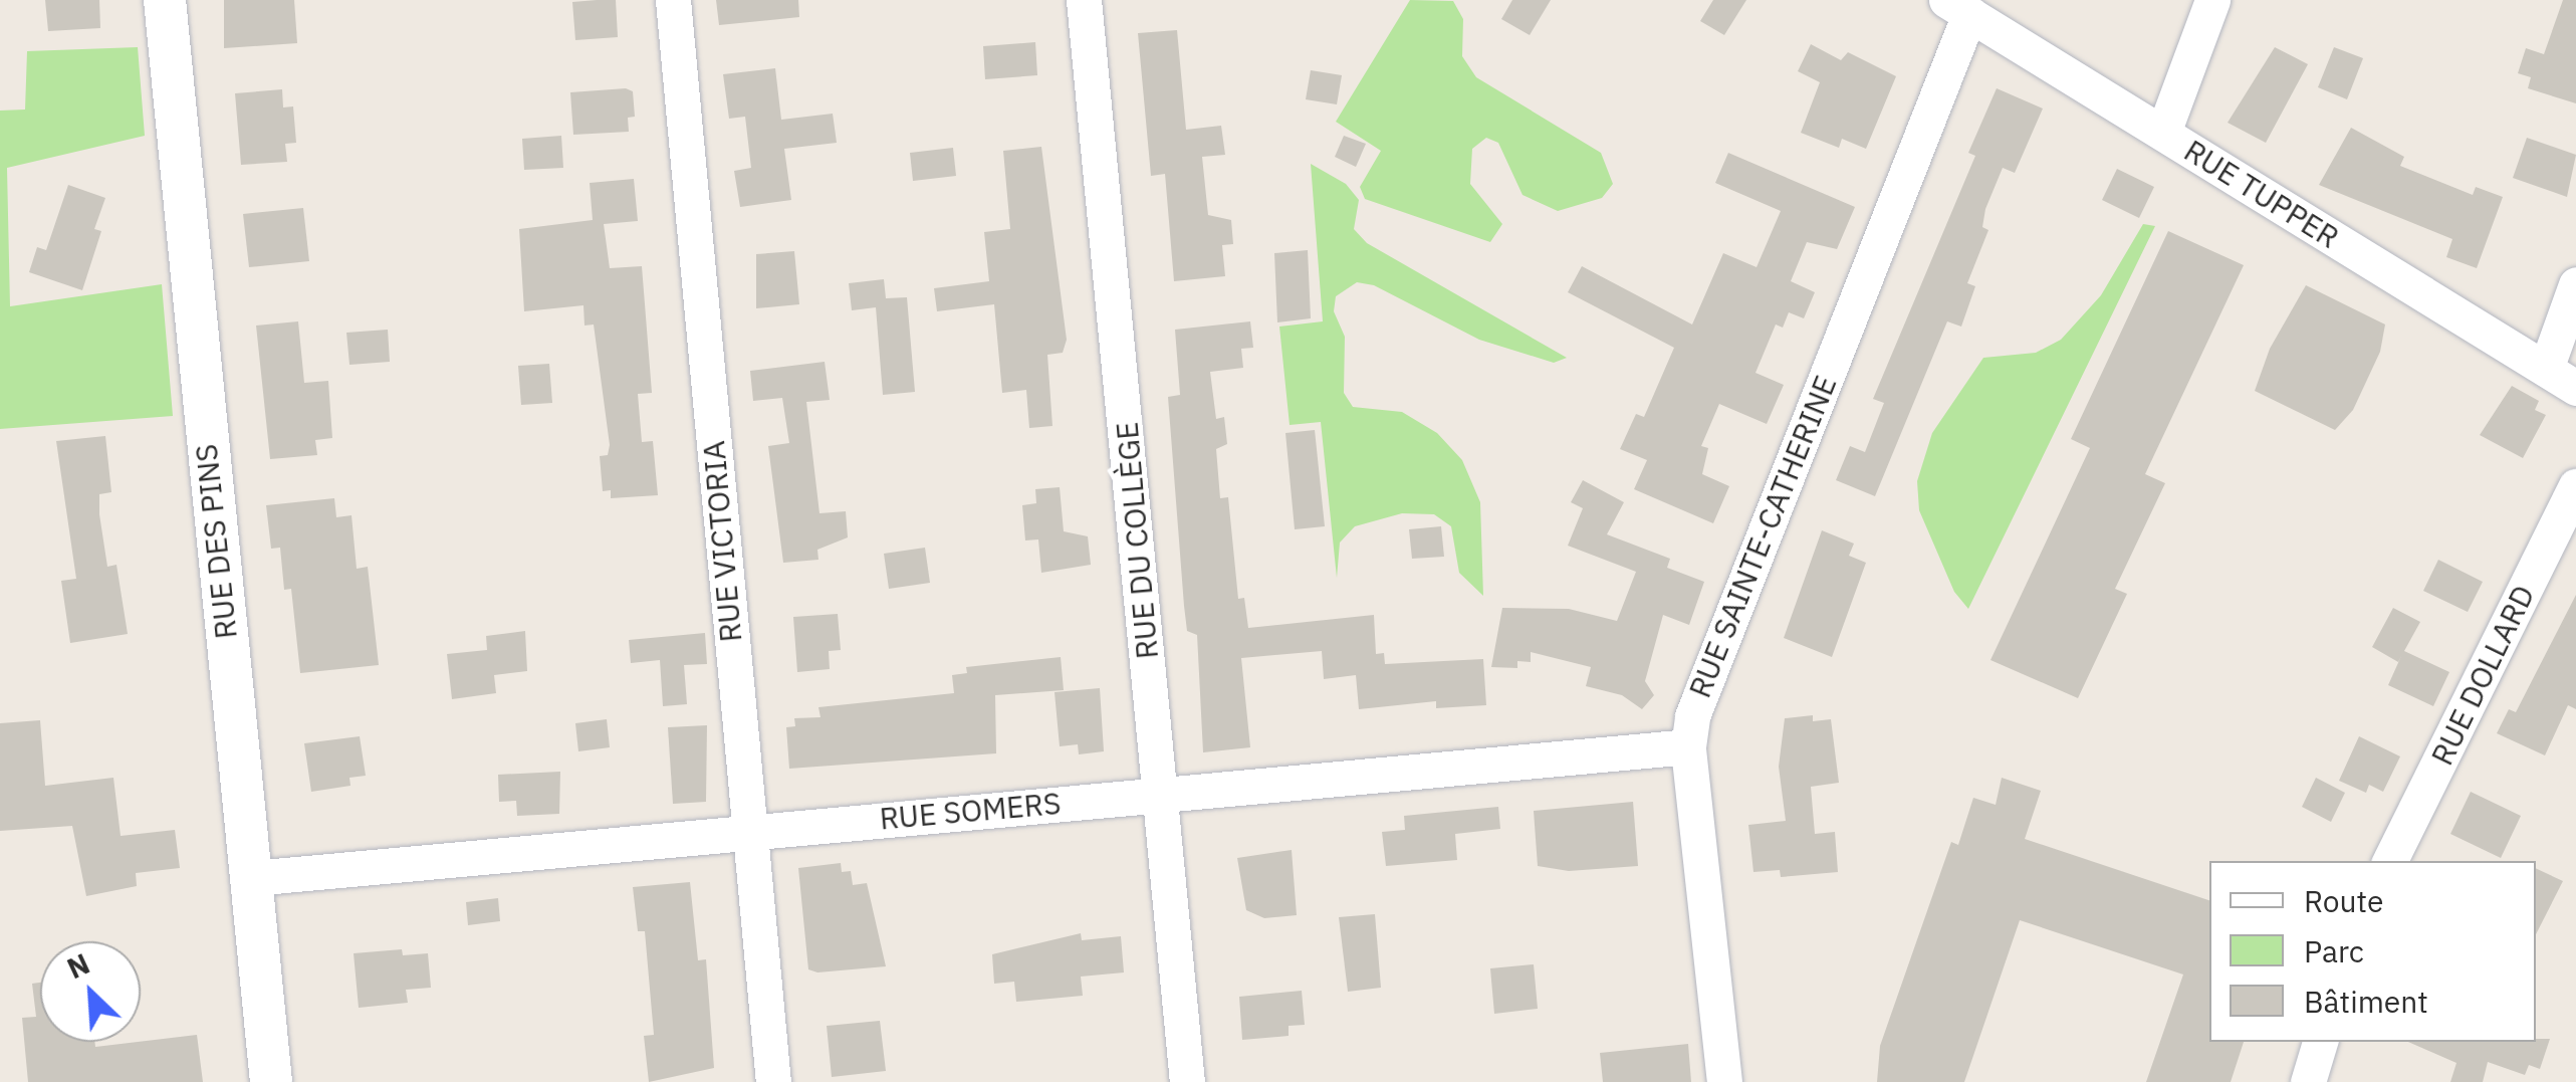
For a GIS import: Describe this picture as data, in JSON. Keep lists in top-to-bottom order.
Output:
{
  "streets": {
    "street": [
      "RUE TUPPER",
      "RUE SAINTE-CATHERINE",
      "RUE DU COLLÈGE",
      "RUE DES PINS",
      "RUE VICTORIA",
      "RUE DOLLARD",
      "RUE SOMERS"
    ]
  },
  "crossings": [
    ["RUE TUPPER", "RUE SAINTE-CATHERINE"],
    ["RUE SAINTE-CATHERINE", "RUE SOMERS"],
    ["RUE DU COLLÈGE", "RUE SOMERS"],
    ["RUE DES PINS", "RUE SOMERS"],
    ["RUE VICTORIA", "RUE SOMERS"]
  ],
  "legend": ["Route", "Parc", "Bâtiment"],
  "north": "top left"
}
